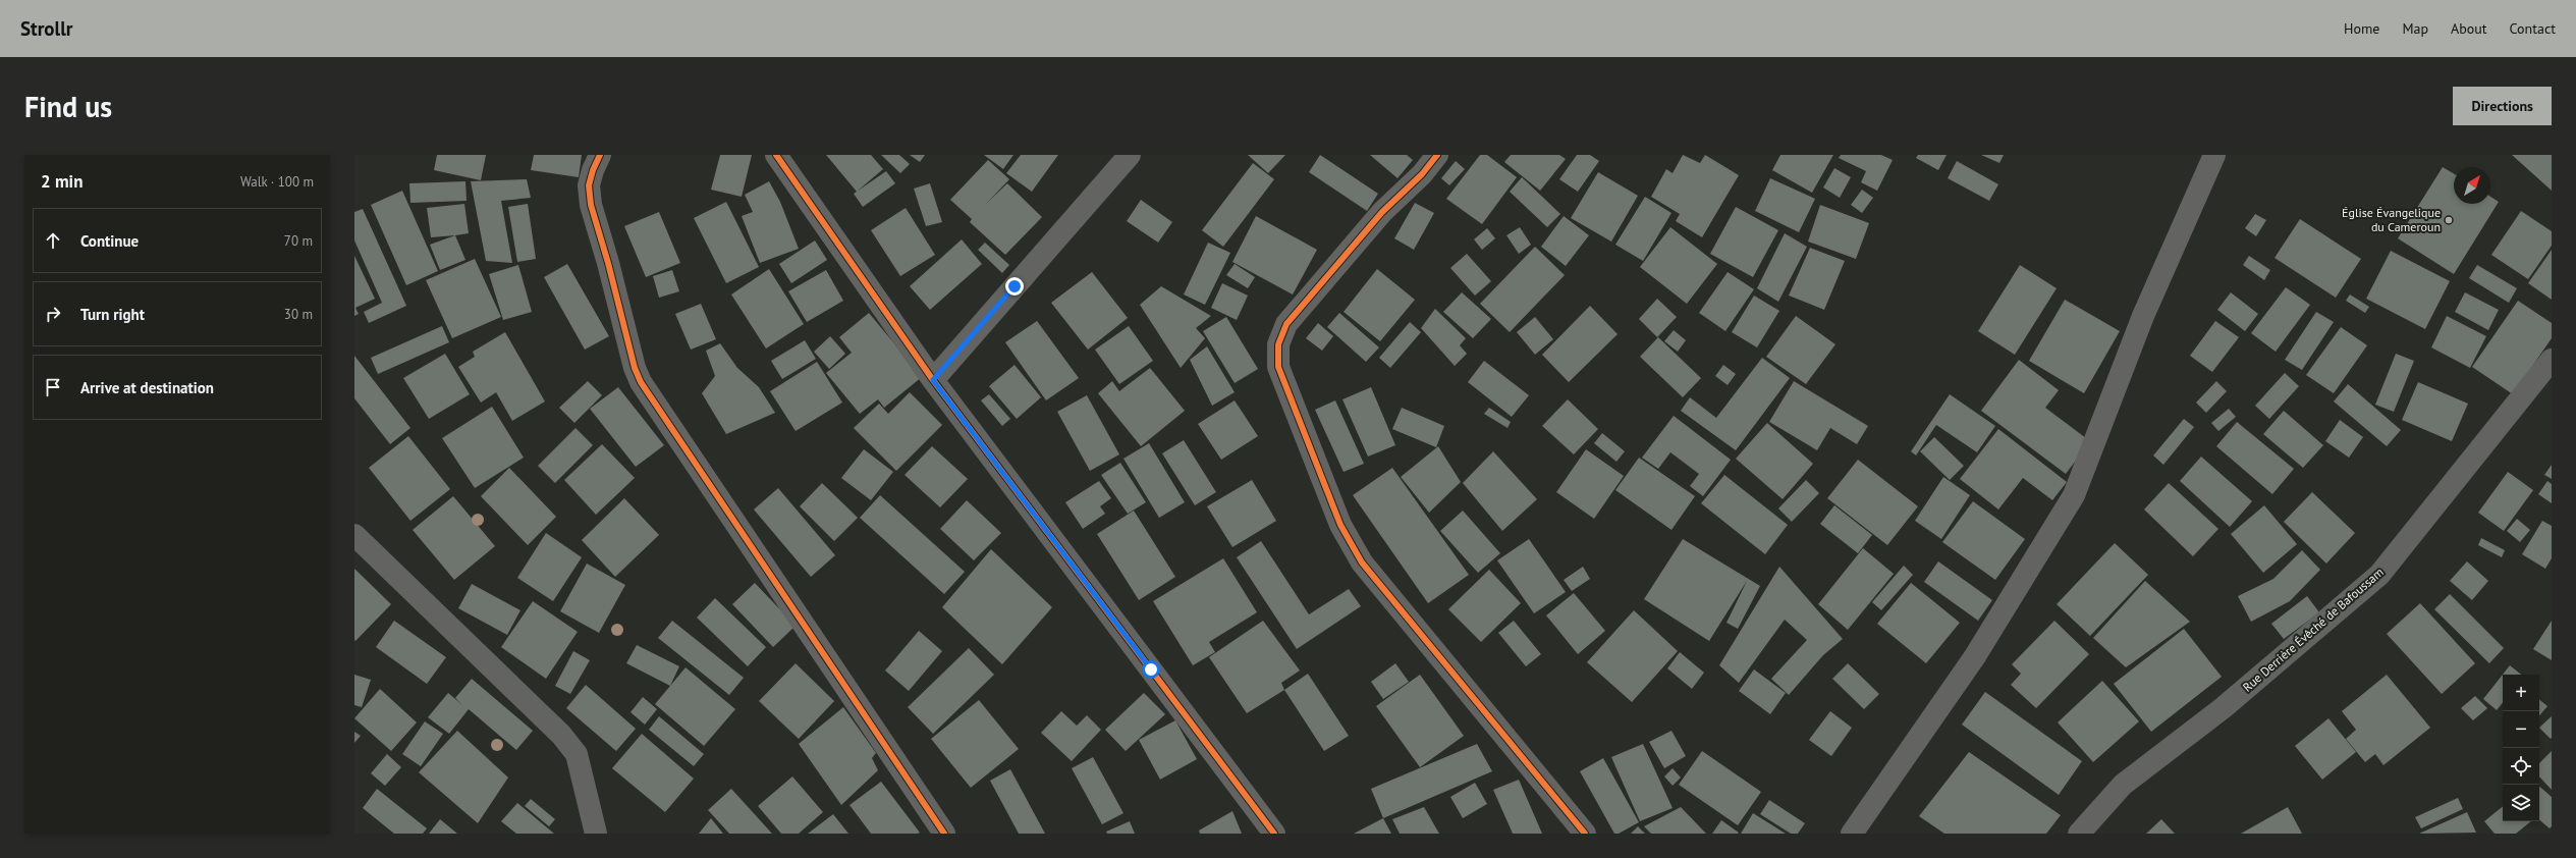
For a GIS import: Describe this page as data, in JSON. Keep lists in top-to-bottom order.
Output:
{
  "streets": {
    "street": ["Rue Derrière Évêché de Bafoussam"]
  },
  "places": ["Église Évangelique du Cameroun"],
  "north": "top right",
  "page": {
    "header": "Strollr",
    "nav": [
      "Home",
      "Map",
      "About",
      "Contact"
    ],
    "buttons": "Directions",
    "title": "Find us",
    "heading": ["2 min", "Walk · 100 m"],
    "list": [
      ["Continue", "70 m"],
      ["Turn right", "30 m"],
      "Arrive at destination"
    ],
    "map_buttons": ["+", "−"]
  }
}
